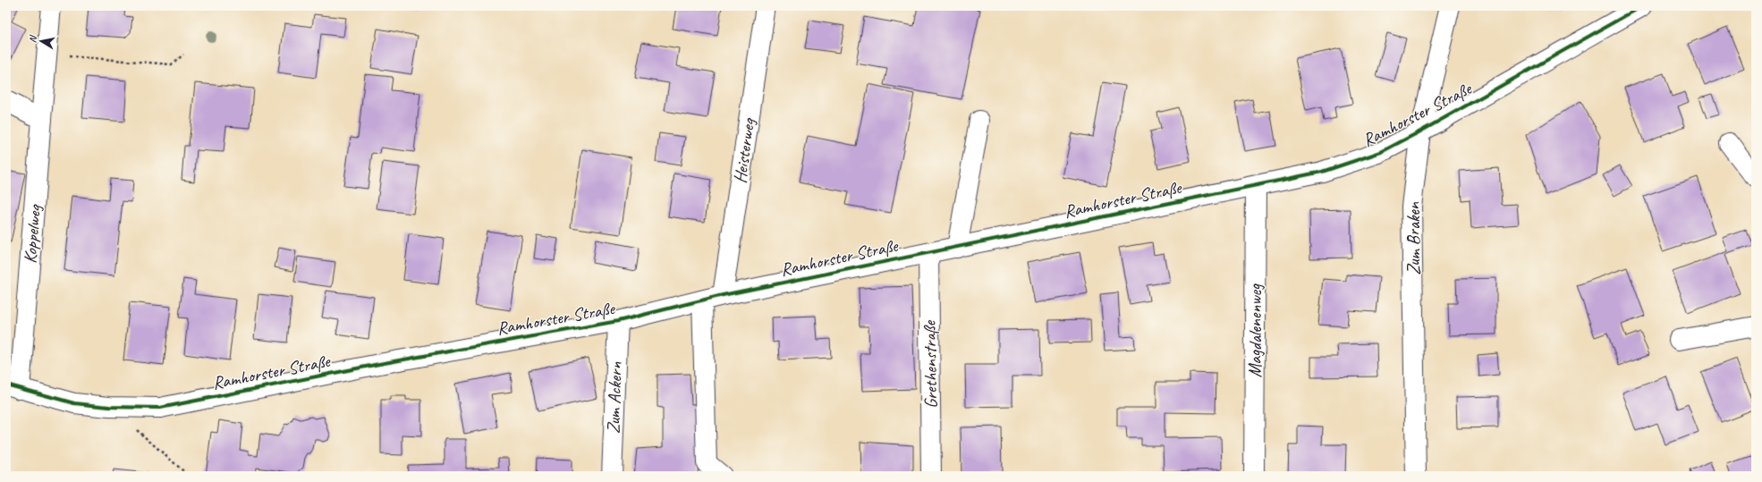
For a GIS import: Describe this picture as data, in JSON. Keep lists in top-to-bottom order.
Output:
{
  "streets": {
    "street": [
      "Ramhorster Straße",
      "Heisterweg",
      "Koppelweg",
      "Zum Braken",
      "Magdalenenweg",
      "Grethenstraße",
      "Zum Ackern"
    ]
  },
  "crossings": [
    ["Ramhorster Straße", "Heisterweg"],
    ["Ramhorster Straße", "Koppelweg"],
    ["Ramhorster Straße", "Zum Braken"],
    ["Ramhorster Straße", "Magdalenenweg"],
    ["Ramhorster Straße", "Grethenstraße"],
    ["Ramhorster Straße", "Zum Ackern"]
  ],
  "north": "left"
}
